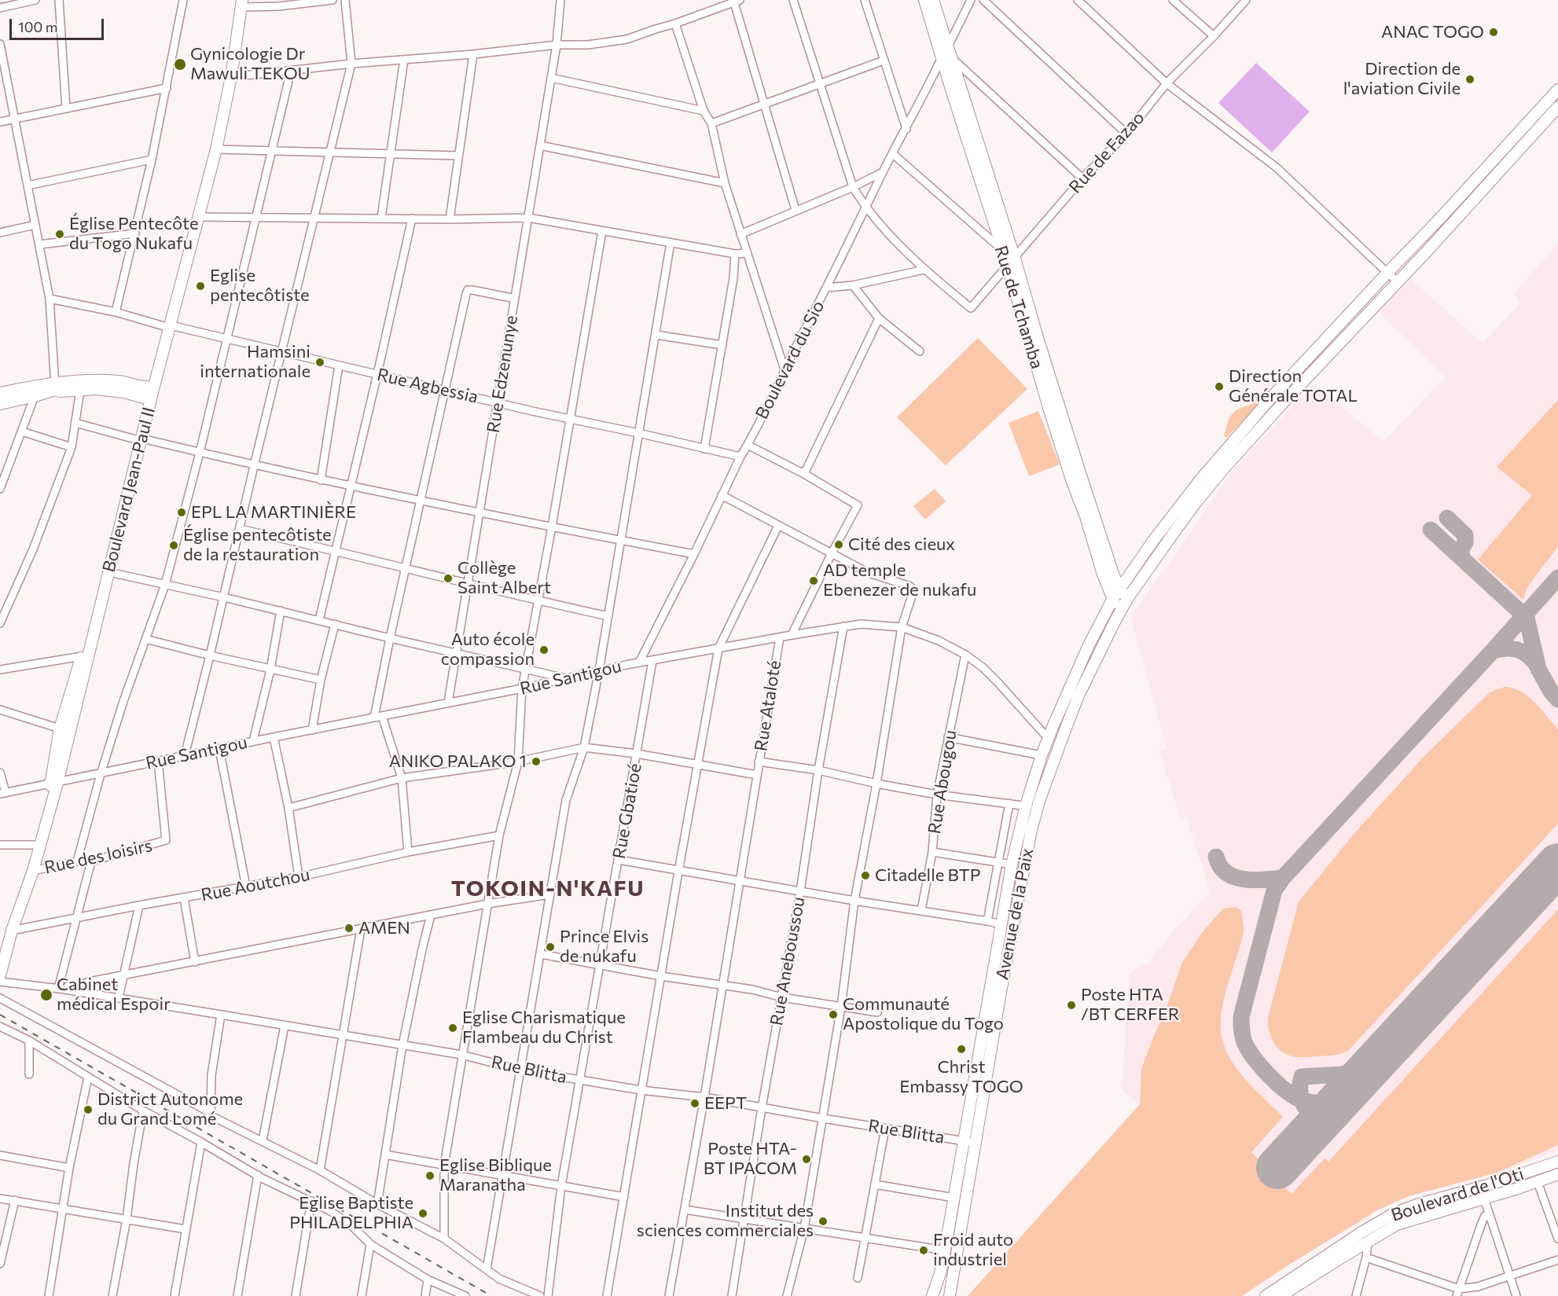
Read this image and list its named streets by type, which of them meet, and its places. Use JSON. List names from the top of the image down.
{
  "streets": {
    "main road": [
      "Rue de Tchamba",
      "Boulevard Jean-Paul II",
      "Avenue de la Paix",
      "Boulevard de l'Oti"
    ],
    "street": [
      "Rue de Fazao",
      "Boulevard du Sio",
      "Rue Edzenunye",
      "Rue Agbessia",
      "Rue Santigou",
      "Rue Ataloté",
      "Rue Abougou",
      "Rue Gbatioé",
      "Rue des loisirs",
      "Rue Aoutchou",
      "Rue Aneboussou",
      "Rue Blitta"
    ]
  },
  "crossings": [
    ["Rue de Fazao", "Rue de Tchamba"],
    ["Rue de Tchamba", "Boulevard du Sio"],
    ["Rue de Tchamba", "Avenue de la Paix"],
    ["Boulevard du Sio", "Rue Agbessia"],
    ["Boulevard du Sio", "Rue Santigou"],
    ["Rue Edzenunye", "Rue Agbessia"],
    ["Rue Edzenunye", "Rue Santigou"],
    ["Rue Agbessia", "Boulevard Jean-Paul II"],
    ["Boulevard Jean-Paul II", "Rue Santigou"],
    ["Boulevard Jean-Paul II", "Rue des loisirs"],
    ["Boulevard Jean-Paul II", "Rue Aoutchou"],
    ["Rue Santigou", "Rue Ataloté"],
    ["Rue Santigou", "Rue Abougou"],
    ["Rue Santigou", "Rue Gbatioé"],
    ["Rue Santigou", "Rue des loisirs"],
    ["Rue Santigou", "Rue Aneboussou"],
    ["Rue Ataloté", "Rue Blitta"],
    ["Rue Gbatioé", "Rue Blitta"],
    ["Avenue de la Paix", "Rue Blitta"],
    ["Rue Aneboussou", "Rue Blitta"]
  ],
  "districts": ["TOKOIN-N'KAFU"],
  "places": [
    "ANAC TOGO",
    "Gynicologie Dr Mawuli TEKOU",
    "Direction de l'aviation Civile",
    "Église Pentecôte du Togo Nukafu",
    "Eglise pentecôtiste",
    "Hamsini internationale",
    "Direction Générale TOTAL",
    "EPL LA MARTINIÈRE",
    "Cité des cieux",
    "Église pentecôtiste de la restauration",
    "Collège Saint Albert",
    "AD temple Ebenezer de nukafu",
    "Auto école compassion",
    "ANIKO PALAKO 1",
    "Citadelle BTP",
    "AMEN",
    "Prince Elvis de nukafu",
    "Cabinet médical Espoir",
    "Poste HTA /BT CERFER",
    "Communauté Apostolique du Togo",
    "Eglise Charismatique Flambeau du Christ",
    "Christ Embassy TOGO",
    "EEPT",
    "District Autonome du Grand Lomé",
    "Poste HTA- BT IPACOM",
    "Eglise Biblique Maranatha",
    "Eglise Baptiste PHILADELPHIA",
    "Institut des sciences commerciales",
    "Froid auto industriel"
  ],
  "scale_bar": "100 m"
}
